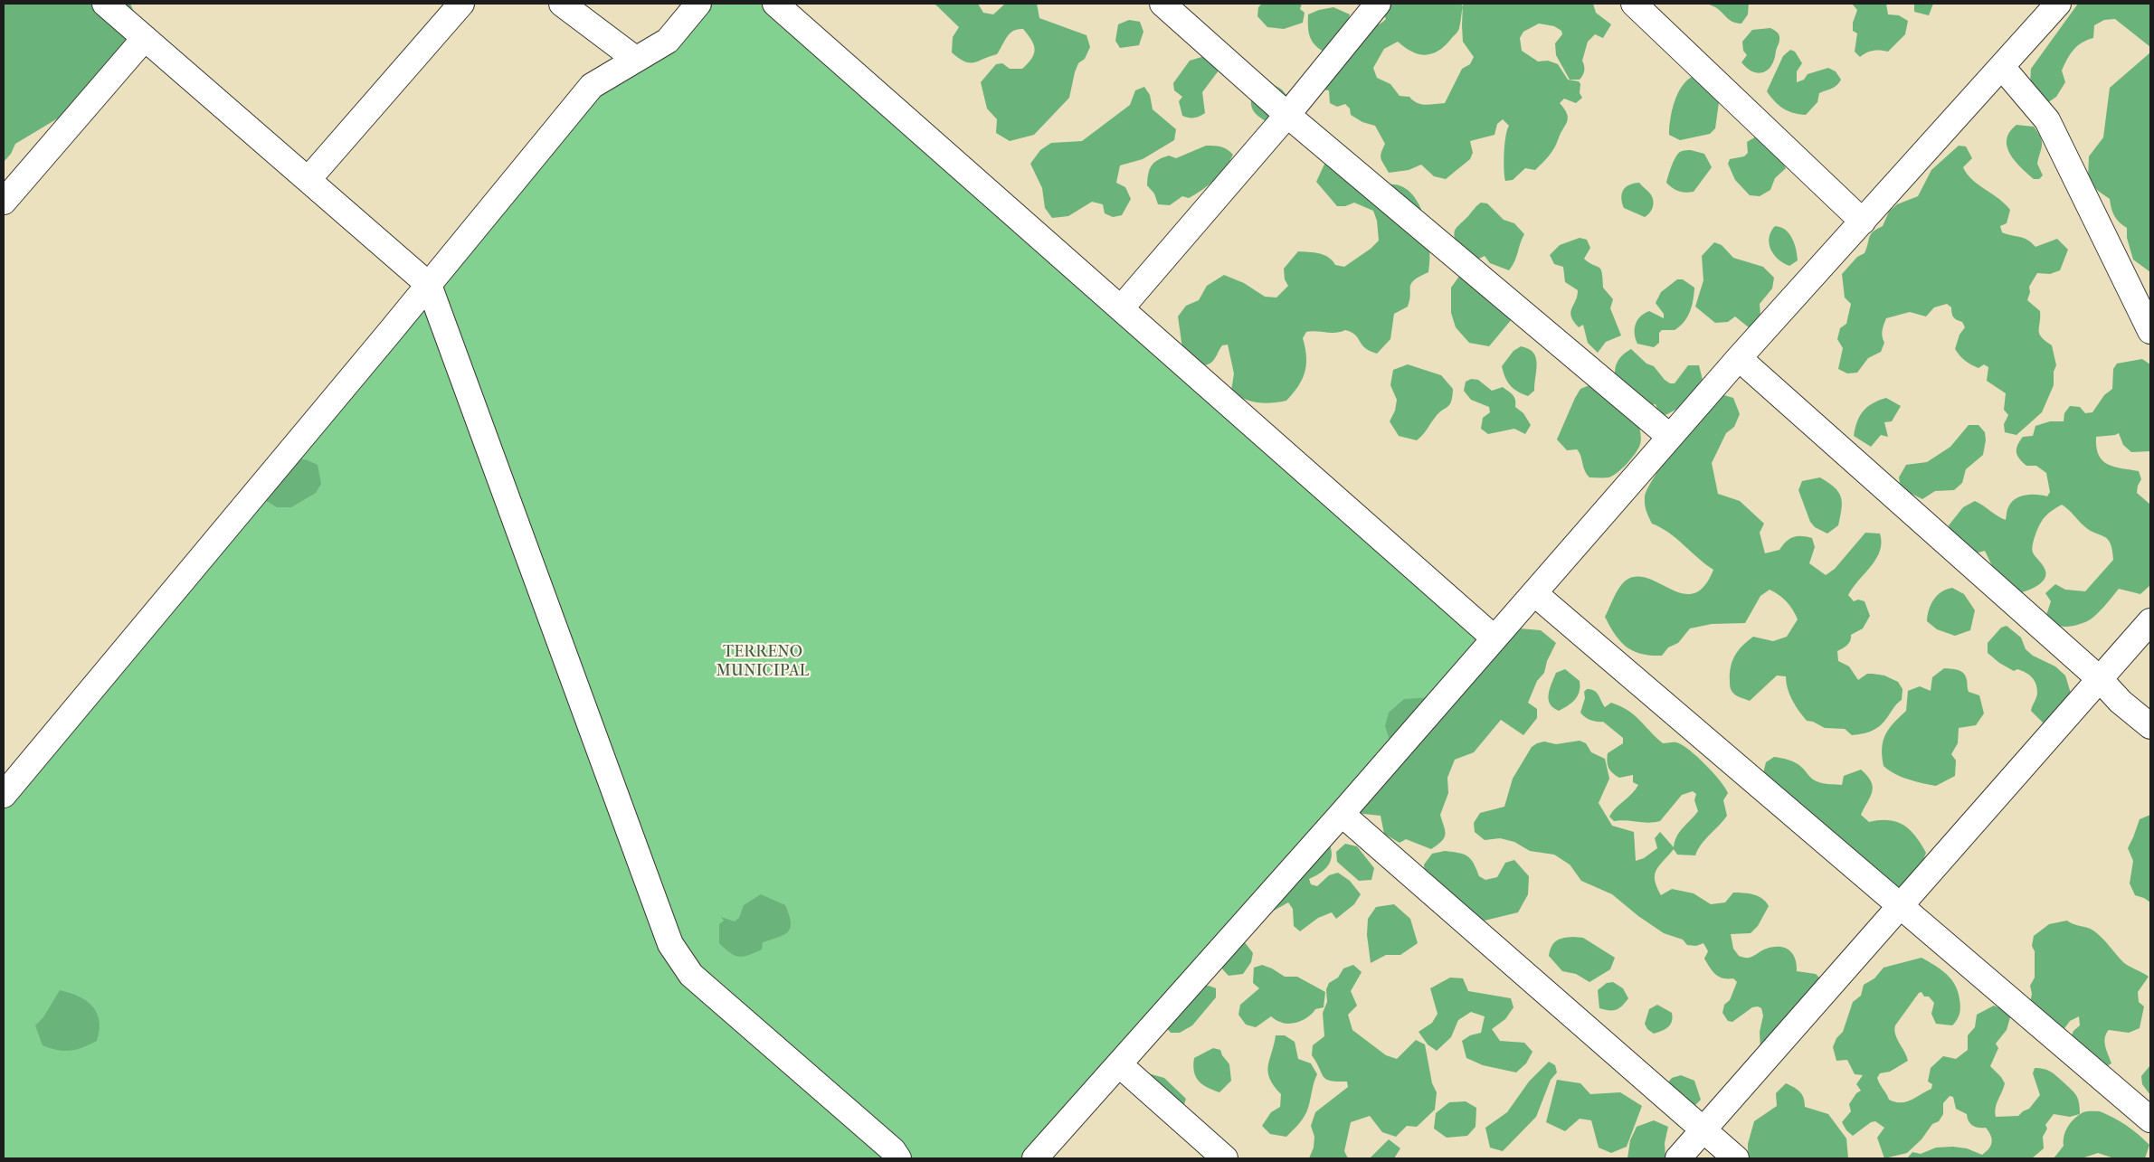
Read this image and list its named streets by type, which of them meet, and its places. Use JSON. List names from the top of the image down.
{
  "parks": ["TERRENO MUNICIPAL"]
}
